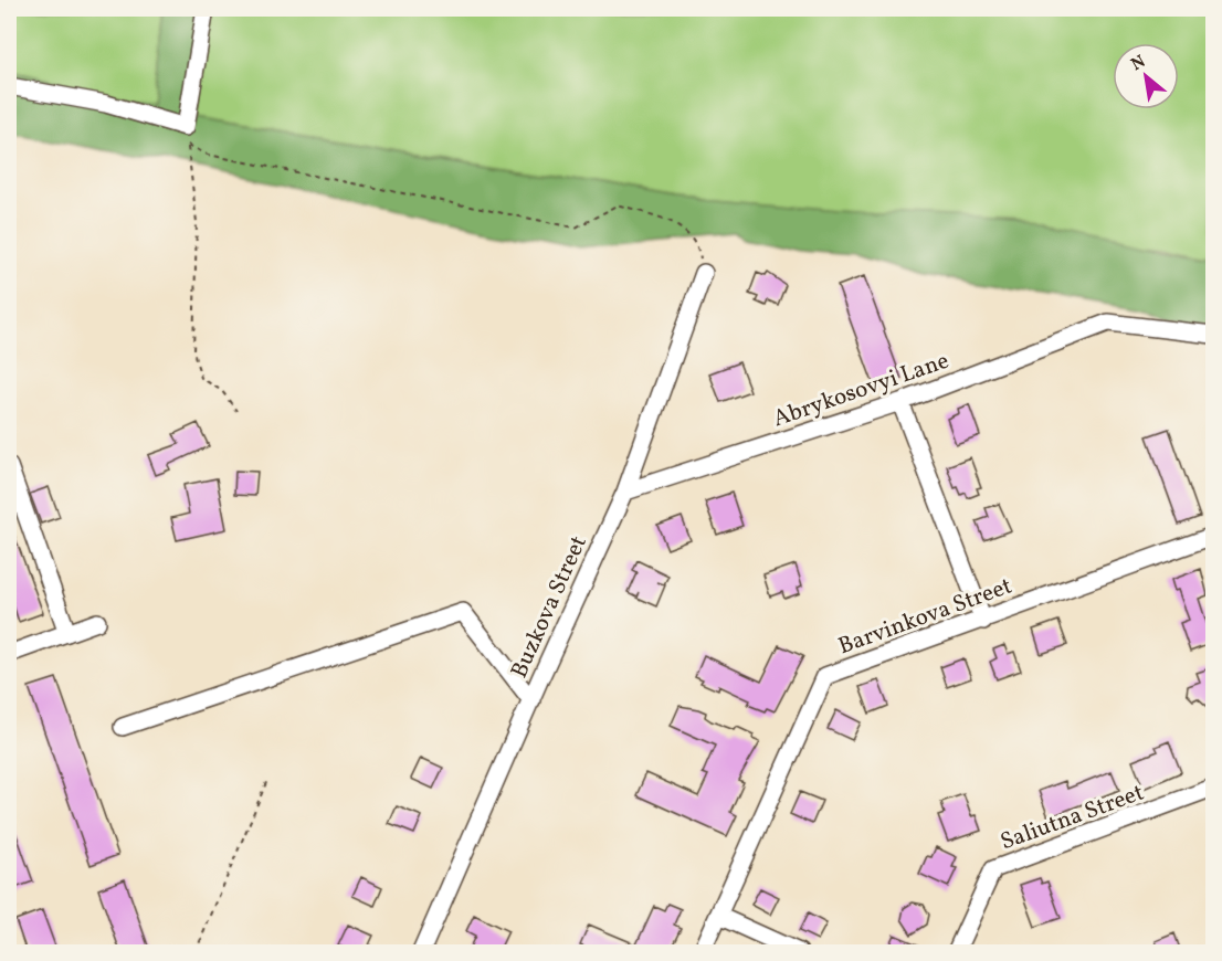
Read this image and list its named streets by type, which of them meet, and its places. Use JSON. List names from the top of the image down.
{
  "streets": {
    "street": [
      "Abrykosovyi Lane",
      "Buzkova Street",
      "Barvinkova Street",
      "Saliutna Street"
    ]
  },
  "crossings": [
    ["Abrykosovyi Lane", "Buzkova Street"]
  ],
  "north": "top left"
}
